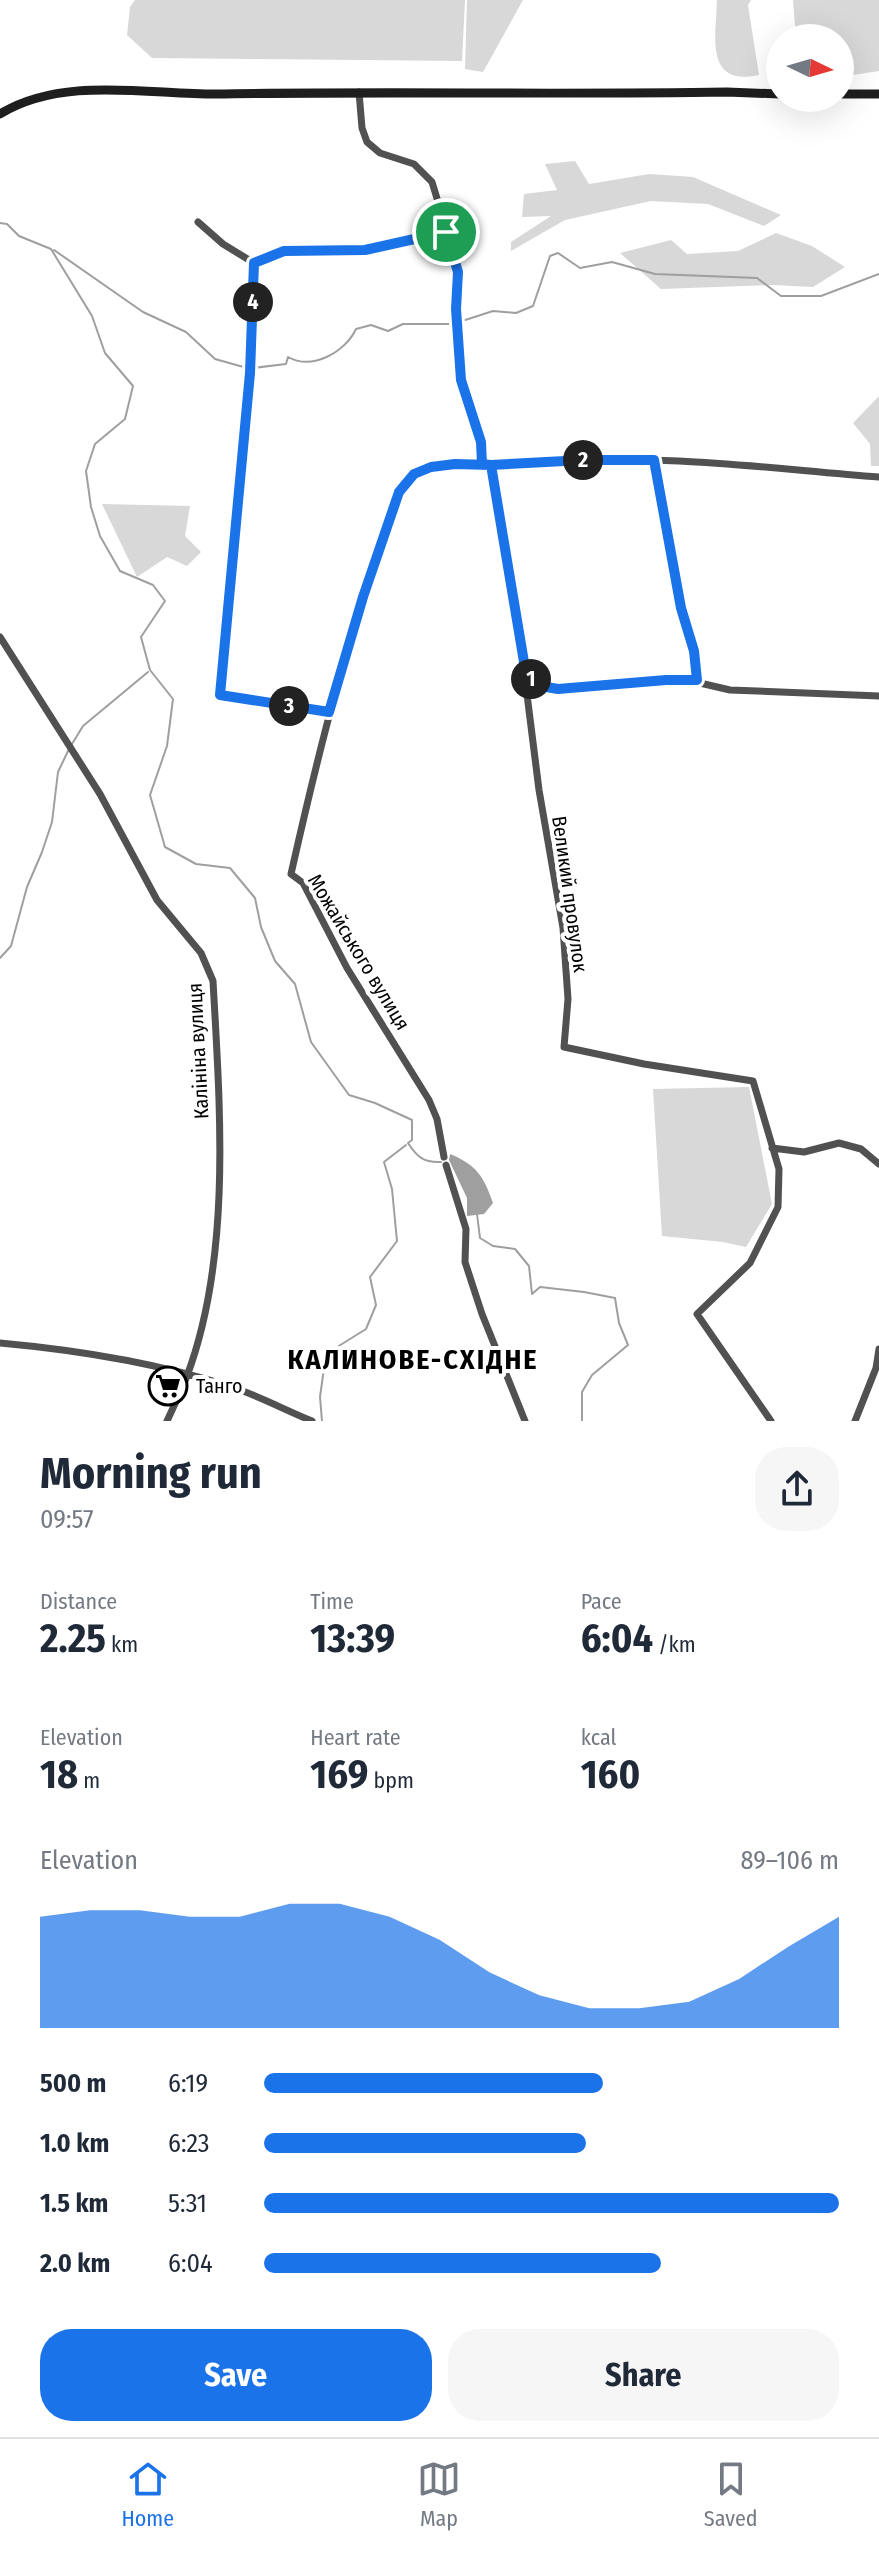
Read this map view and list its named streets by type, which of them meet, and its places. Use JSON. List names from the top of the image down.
{
  "streets": {
    "street": ["Великий провулок", "Можайського вулиця", "Калініна вулиця"]
  },
  "crossings": [
    ["Великий провулок", "Можайського вулиця"]
  ],
  "districts": ["КАЛИНОВЕ-СХІДНЕ"],
  "places": {
    "supermarket": ["Танго"]
  },
  "north": "right",
  "page": {
    "pins": [
      "4",
      "2",
      "1",
      "3"
    ],
    "heading": ["Morning run", "09:57"],
    "stats": [
      ["Distance", "2.25 km"],
      ["Time", "13:39"],
      ["Pace", "6:04 /km"],
      ["Elevation", "18 m"],
      ["Heart rate", "169 bpm"],
      ["kcal", "160"]
    ],
    "chart": ["Elevation", "89–106 m"],
    "list": [
      {
        "name": "500 m",
        "note": "6:19"
      },
      {
        "name": "1.0 km",
        "note": "6:23"
      },
      {
        "name": "1.5 km",
        "note": "5:31"
      },
      {
        "name": "2.0 km",
        "note": "6:04"
      }
    ],
    "buttons": ["Save", "Share"],
    "tabs": ["Home", "Map", "Saved"]
  }
}
